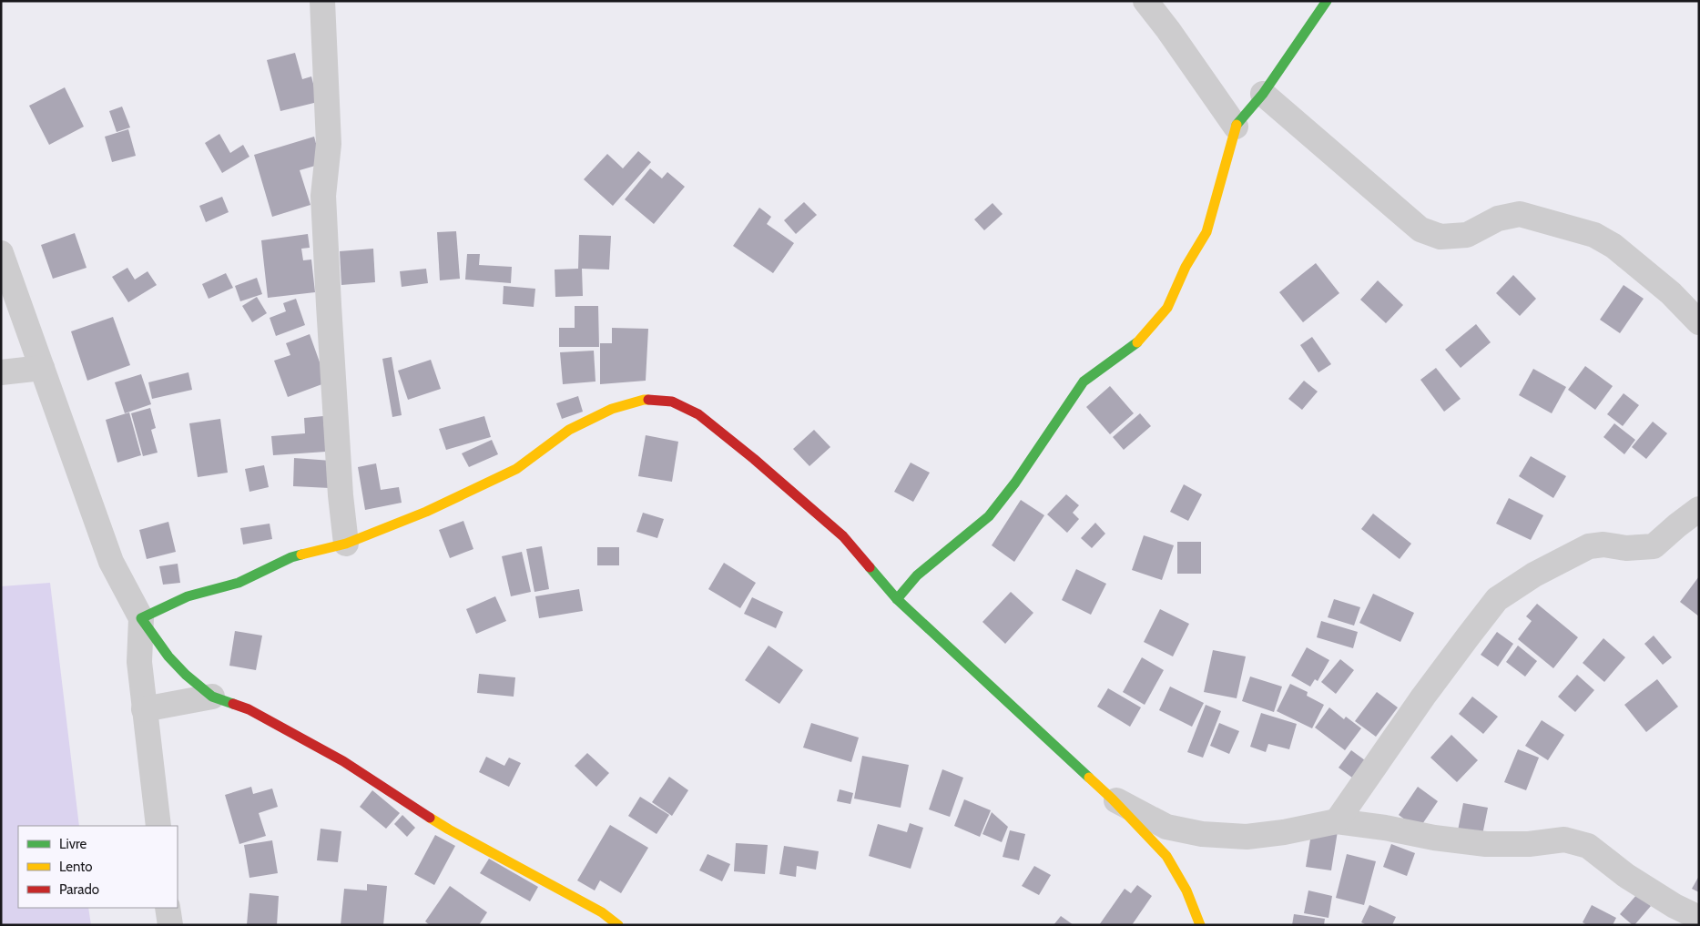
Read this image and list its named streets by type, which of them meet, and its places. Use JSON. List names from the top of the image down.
{
  "legend": ["Livre", "Lento", "Parado"]
}
